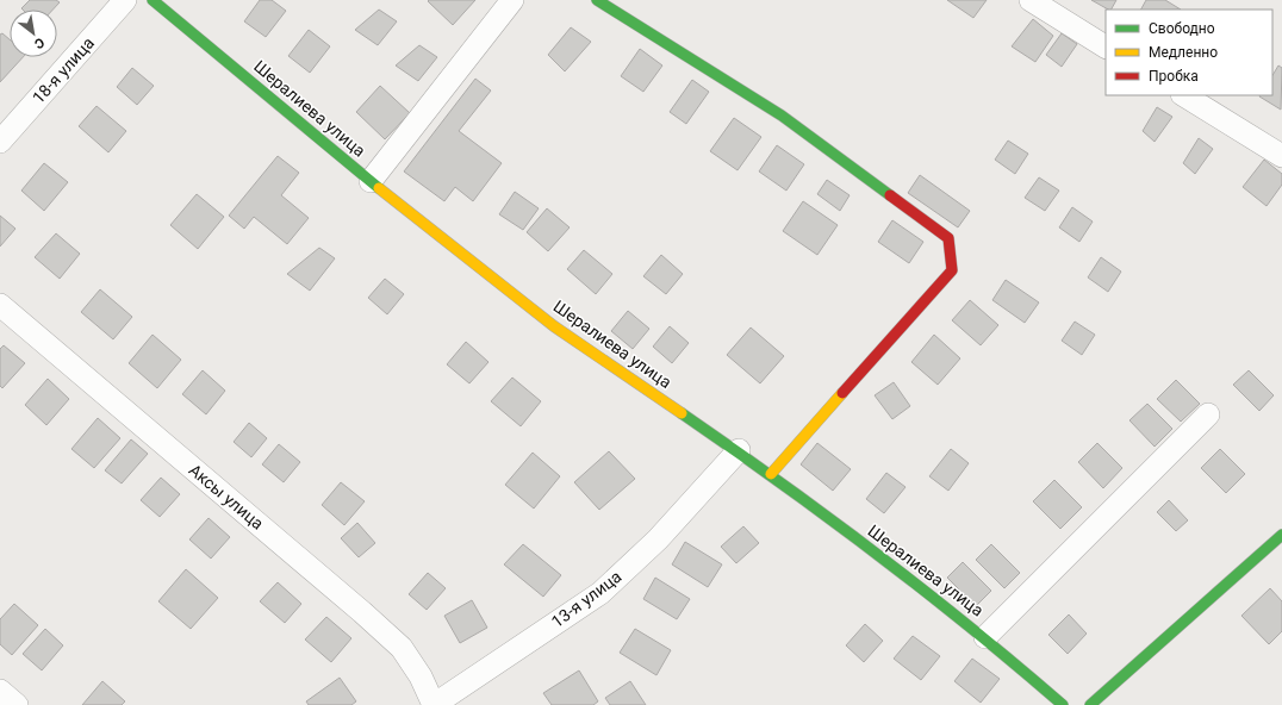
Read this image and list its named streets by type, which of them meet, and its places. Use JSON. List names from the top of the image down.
{
  "streets": {
    "street": [
      "18-я улица",
      "Шералиева улица",
      "Аксы улица",
      "13-я улица"
    ]
  },
  "crossings": [
    ["Шералиева улица", "13-я улица"],
    ["Аксы улица", "13-я улица"]
  ],
  "legend": ["Свободно", "Медленно", "Пробка"],
  "north": "bottom right"
}
